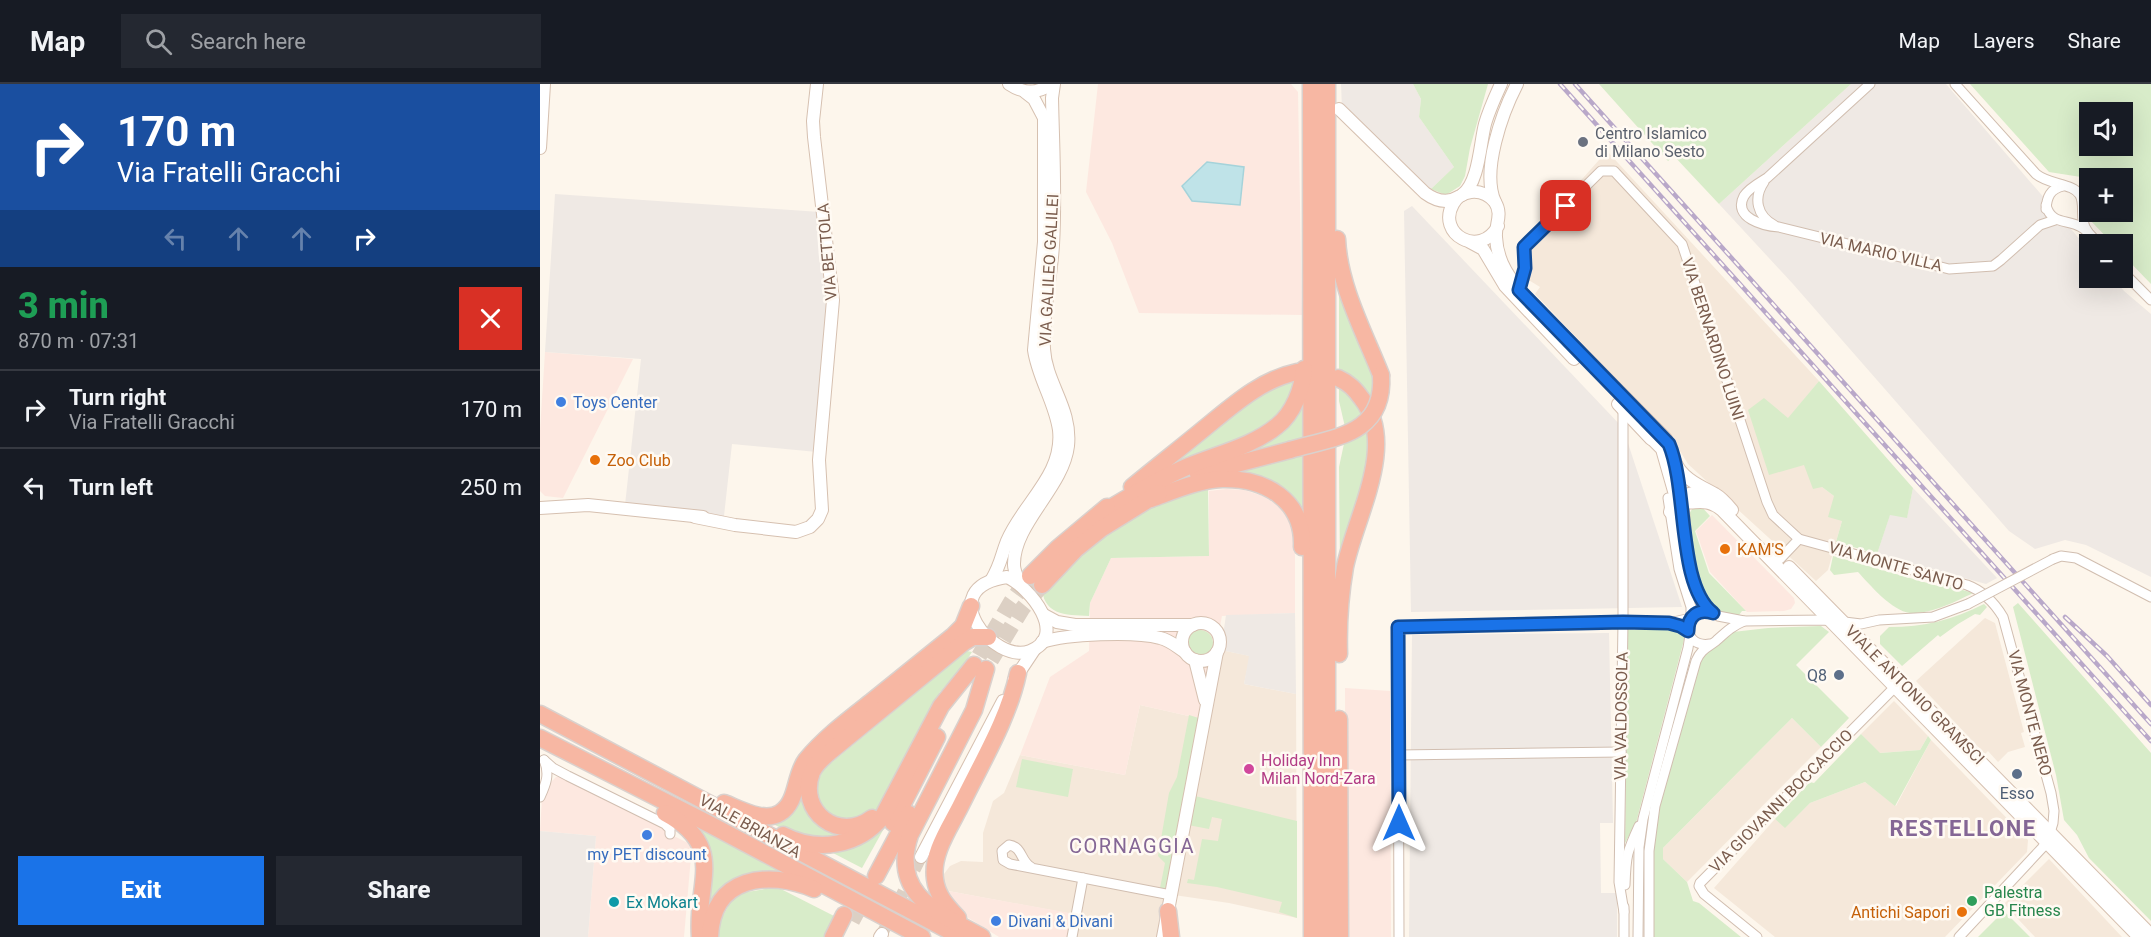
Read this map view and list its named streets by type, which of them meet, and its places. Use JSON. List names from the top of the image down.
{
  "streets": {
    "highway": ["VIALE BRIANZA"],
    "main road": ["VIA BETTOLA", "VIA GALILEO GALILEI", "VIALE ANTONIO GRAMSCI"],
    "street": [
      "VIA MARIO VILLA",
      "VIA BERNARDINO LUINI",
      "VIA MONTE SANTO",
      "VIA MONTE NERO",
      "VIA VALDOSSOLA",
      "VIA GIOVANNI BOCCACCIO"
    ]
  },
  "crossings": [
    ["VIA BERNARDINO LUINI", "VIA MONTE SANTO"],
    ["VIA BERNARDINO LUINI", "VIALE ANTONIO GRAMSCI"],
    ["VIA MONTE SANTO", "VIA MONTE NERO"],
    ["VIALE ANTONIO GRAMSCI", "VIA MONTE NERO"],
    ["VIALE ANTONIO GRAMSCI", "VIA GIOVANNI BOCCACCIO"]
  ],
  "districts": ["RESTELLONE", "CORNAGGIA"],
  "places": [
    "Centro Islamico di Milano Sesto",
    "Toys Center",
    "Zoo Club",
    "KAM'S",
    "Q8",
    "Holiday Inn Milan Nord-Zara",
    "Esso",
    "my PET discount",
    "Palestra GB Fitness",
    "Ex Mokart",
    "Antichi Sapori",
    "Divani & Divani"
  ],
  "page": {
    "header": "Map",
    "search": "Search here",
    "nav": ["Map", "Layers", "Share"],
    "turn": ["170 m", "Via Fratelli Gracchi"],
    "map_buttons": ["+", "−"],
    "heading": ["3 min", "870 m · 07:31"],
    "list": [
      {
        "name": "Turn right",
        "note": "Via Fratelli Gracchi",
        "value": "170 m"
      },
      {
        "name": "Turn left",
        "value": "250 m"
      }
    ],
    "buttons": ["Exit", "Share"]
  }
}
